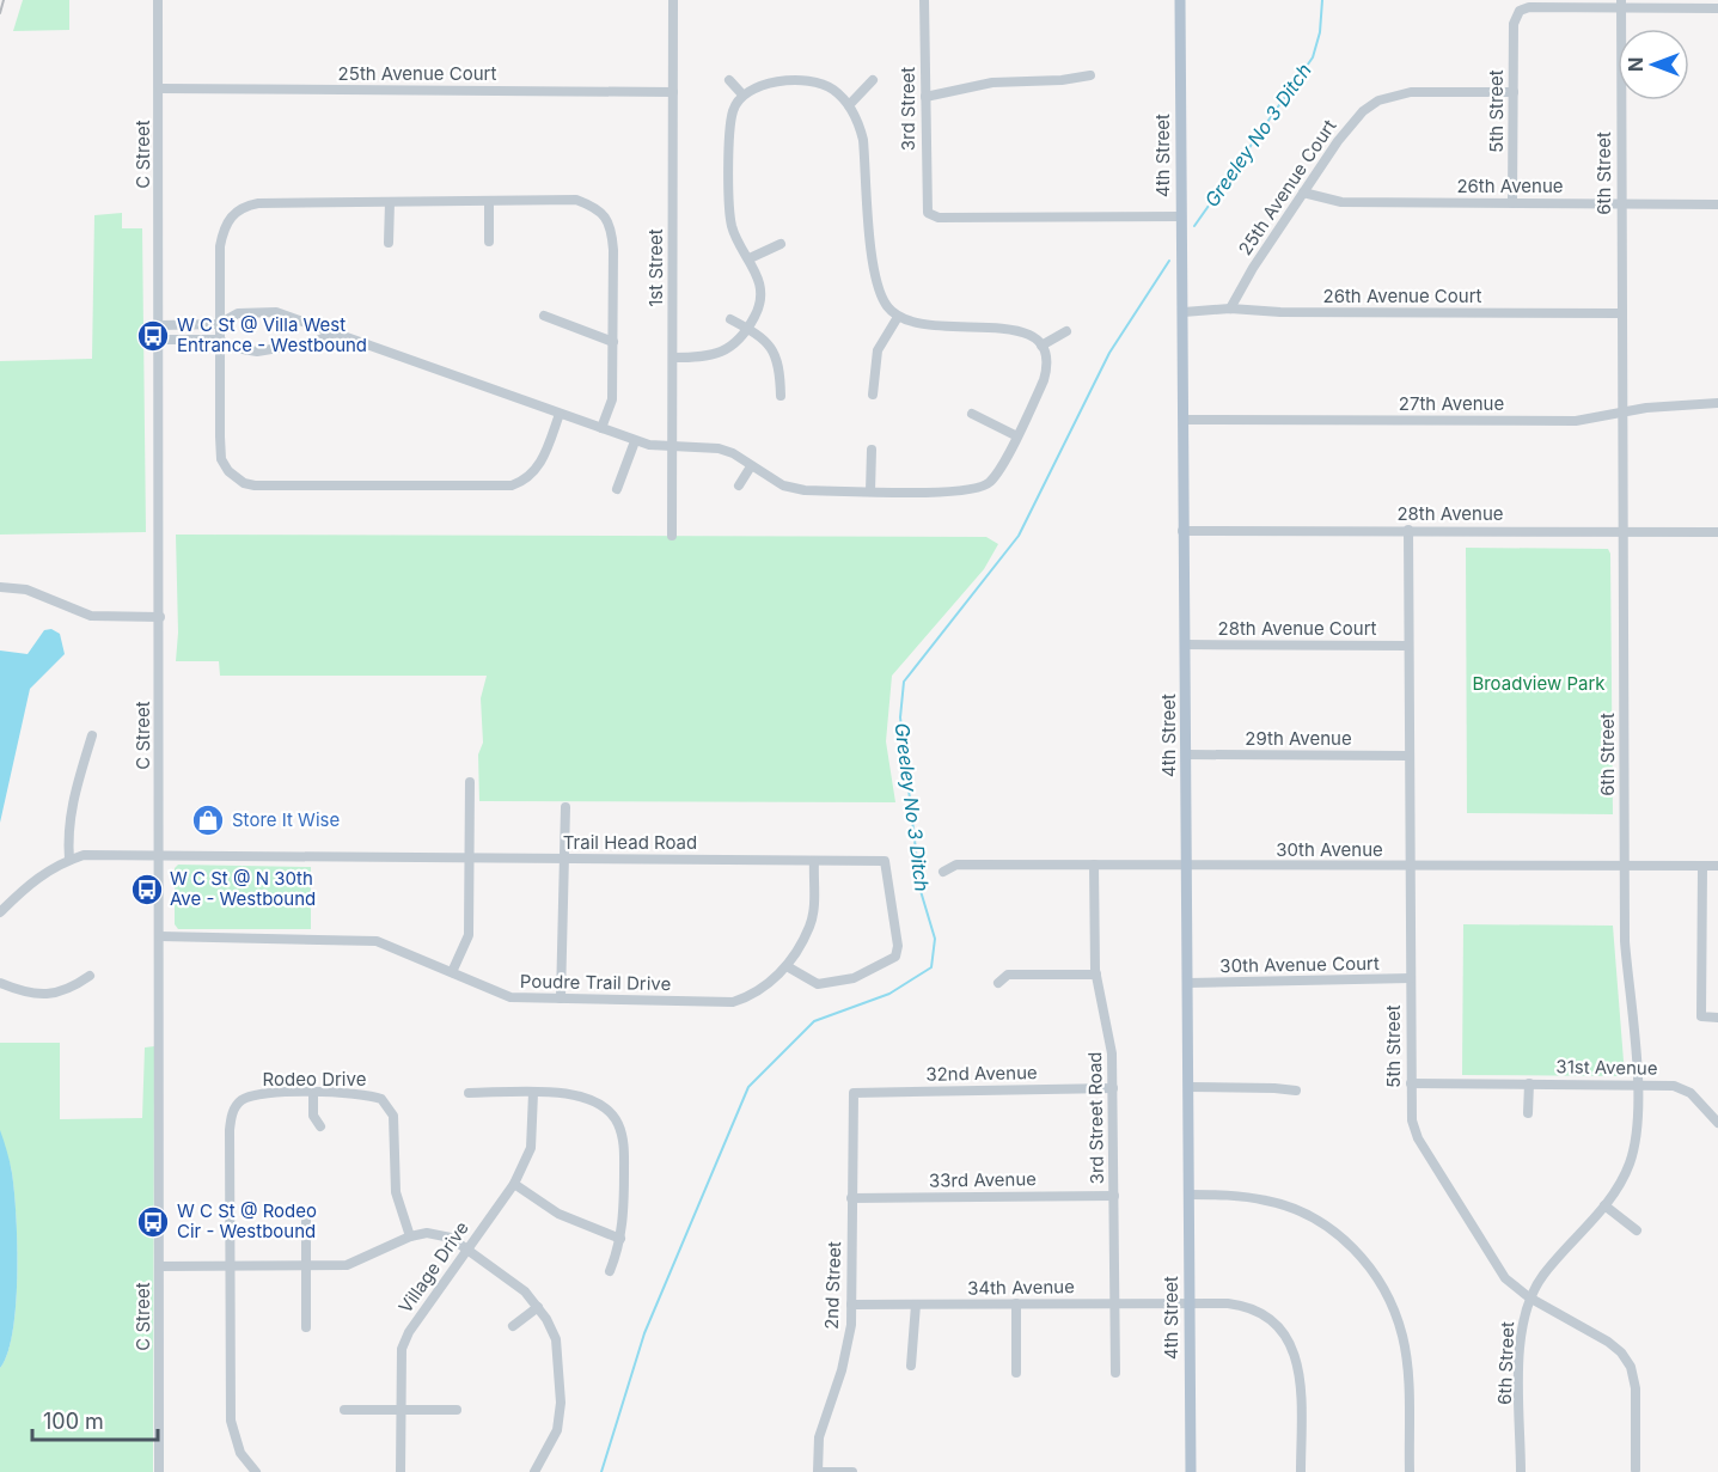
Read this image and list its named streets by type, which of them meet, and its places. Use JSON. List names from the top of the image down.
{
  "streets": {
    "main road": ["4th Street"],
    "street": [
      "25th Avenue Court",
      "3rd Street",
      "5th Street",
      "C Street",
      "6th Street",
      "26th Avenue",
      "1st Street",
      "26th Avenue Court",
      "27th Avenue",
      "28th Avenue",
      "28th Avenue Court",
      "29th Avenue",
      "Trail Head Road",
      "30th Avenue",
      "30th Avenue Court",
      "Poudre Trail Drive",
      "31st Avenue",
      "32nd Avenue",
      "Rodeo Drive",
      "3rd Street Road",
      "33rd Avenue",
      "Village Drive",
      "2nd Street",
      "34th Avenue"
    ]
  },
  "crossings": [
    ["25th Avenue Court", "5th Street"],
    ["25th Avenue Court", "C Street"],
    ["25th Avenue Court", "26th Avenue"],
    ["25th Avenue Court", "1st Street"],
    ["25th Avenue Court", "26th Avenue Court"],
    ["3rd Street", "4th Street"],
    ["5th Street", "6th Street"],
    ["5th Street", "26th Avenue"],
    ["5th Street", "28th Avenue"],
    ["5th Street", "28th Avenue Court"],
    ["5th Street", "29th Avenue"],
    ["5th Street", "30th Avenue"],
    ["5th Street", "30th Avenue Court"],
    ["5th Street", "31st Avenue"],
    ["C Street", "Trail Head Road"],
    ["C Street", "Poudre Trail Drive"],
    ["4th Street", "26th Avenue Court"],
    ["4th Street", "27th Avenue"],
    ["4th Street", "28th Avenue"],
    ["4th Street", "28th Avenue Court"],
    ["4th Street", "29th Avenue"],
    ["4th Street", "30th Avenue"],
    ["4th Street", "30th Avenue Court"],
    ["4th Street", "34th Avenue"],
    ["6th Street", "26th Avenue"],
    ["6th Street", "26th Avenue Court"],
    ["6th Street", "27th Avenue"],
    ["6th Street", "28th Avenue"],
    ["6th Street", "30th Avenue"],
    ["6th Street", "31st Avenue"],
    ["Trail Head Road", "Poudre Trail Drive"],
    ["30th Avenue", "3rd Street Road"],
    ["32nd Avenue", "3rd Street Road"],
    ["32nd Avenue", "2nd Street"],
    ["3rd Street Road", "33rd Avenue"],
    ["3rd Street Road", "34th Avenue"],
    ["33rd Avenue", "2nd Street"],
    ["2nd Street", "34th Avenue"]
  ],
  "water": ["Greeley No 3 Ditch"],
  "parks": ["Broadview Park"],
  "places": {
    "bus stop": ["W C St @ Villa West Entrance - Westbound", "W C St @ N 30th Ave - Westbound", "W C St @ Rodeo Cir - Westbound"],
    "shop": ["Store It Wise"]
  },
  "scale_bar": "100 m",
  "north": "left"
}
